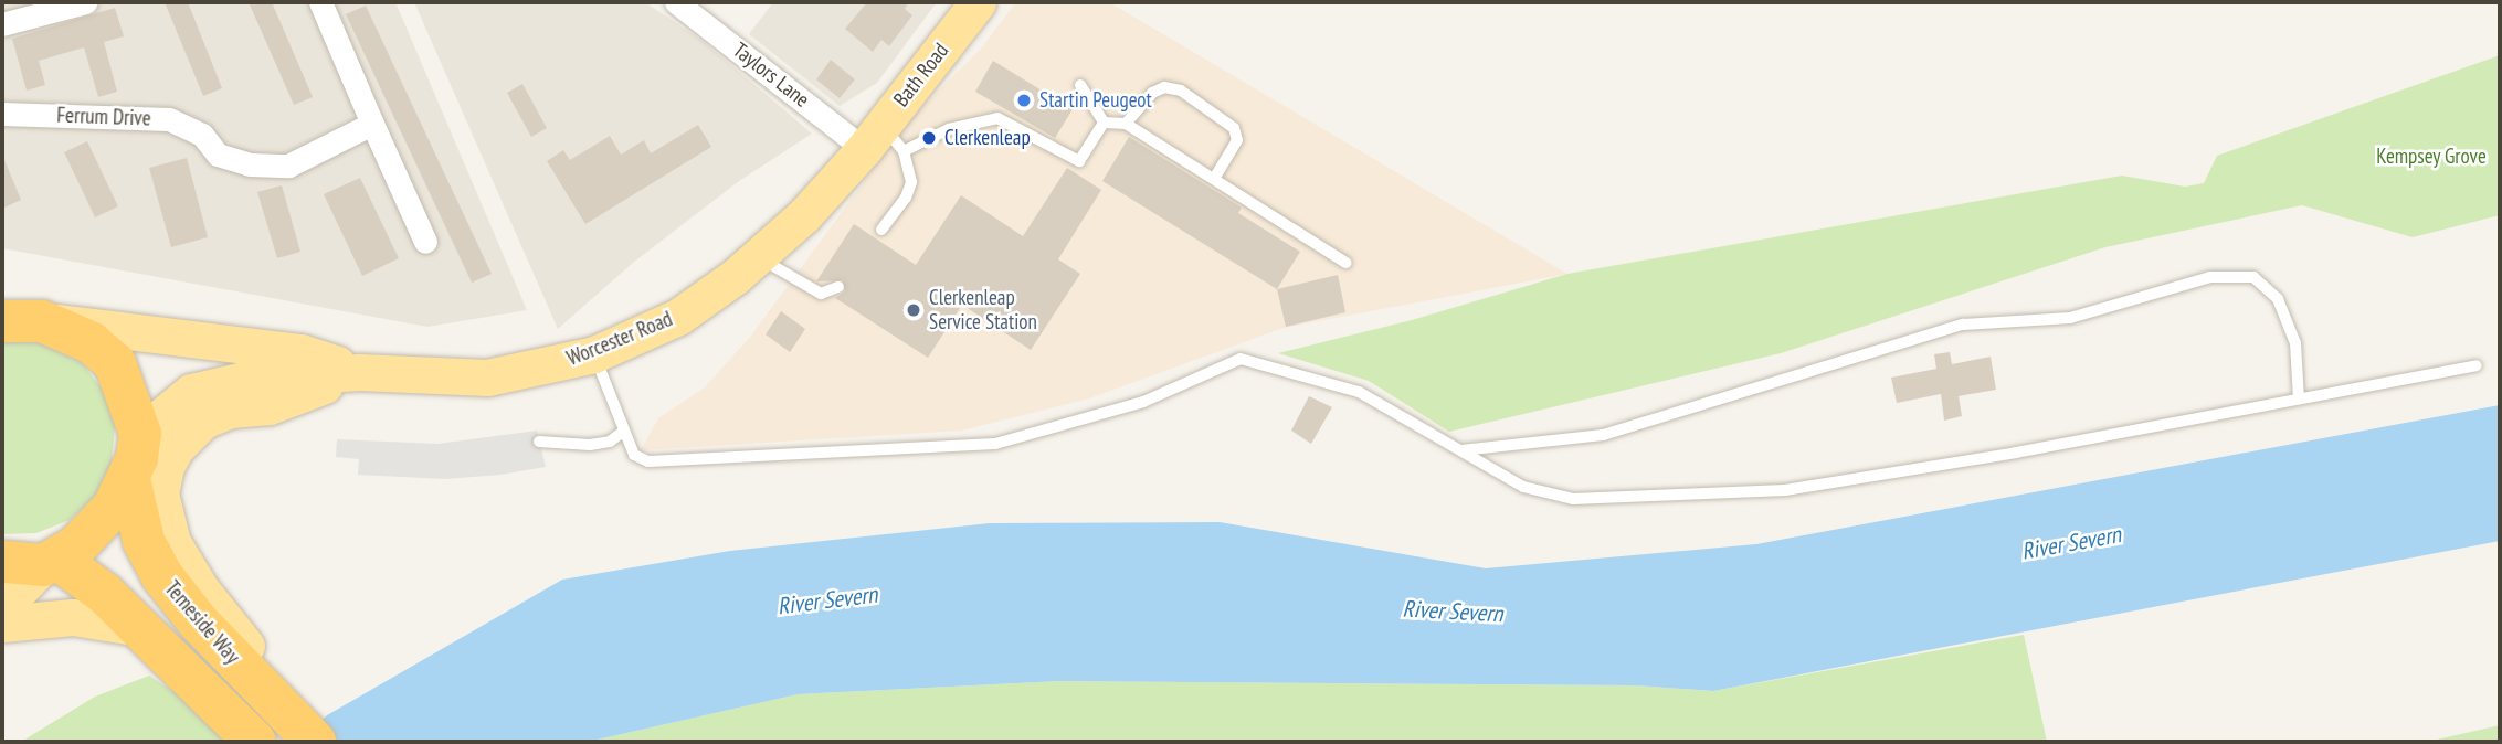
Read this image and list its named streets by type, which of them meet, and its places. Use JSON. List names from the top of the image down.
{
  "streets": {
    "highway": ["Temeside Way"],
    "main road": ["Bath Road", "Worcester Road"],
    "street": ["Taylors Lane", "Ferrum Drive"]
  },
  "crossings": [
    ["Taylors Lane", "Bath Road"],
    ["Taylors Lane", "Worcester Road"],
    ["Bath Road", "Worcester Road"]
  ],
  "water": ["River Severn"],
  "parks": ["Kempsey Grove"],
  "places": ["Startin Peugeot", "Clerkenleap", "Clerkenleap Service Station"]
}
